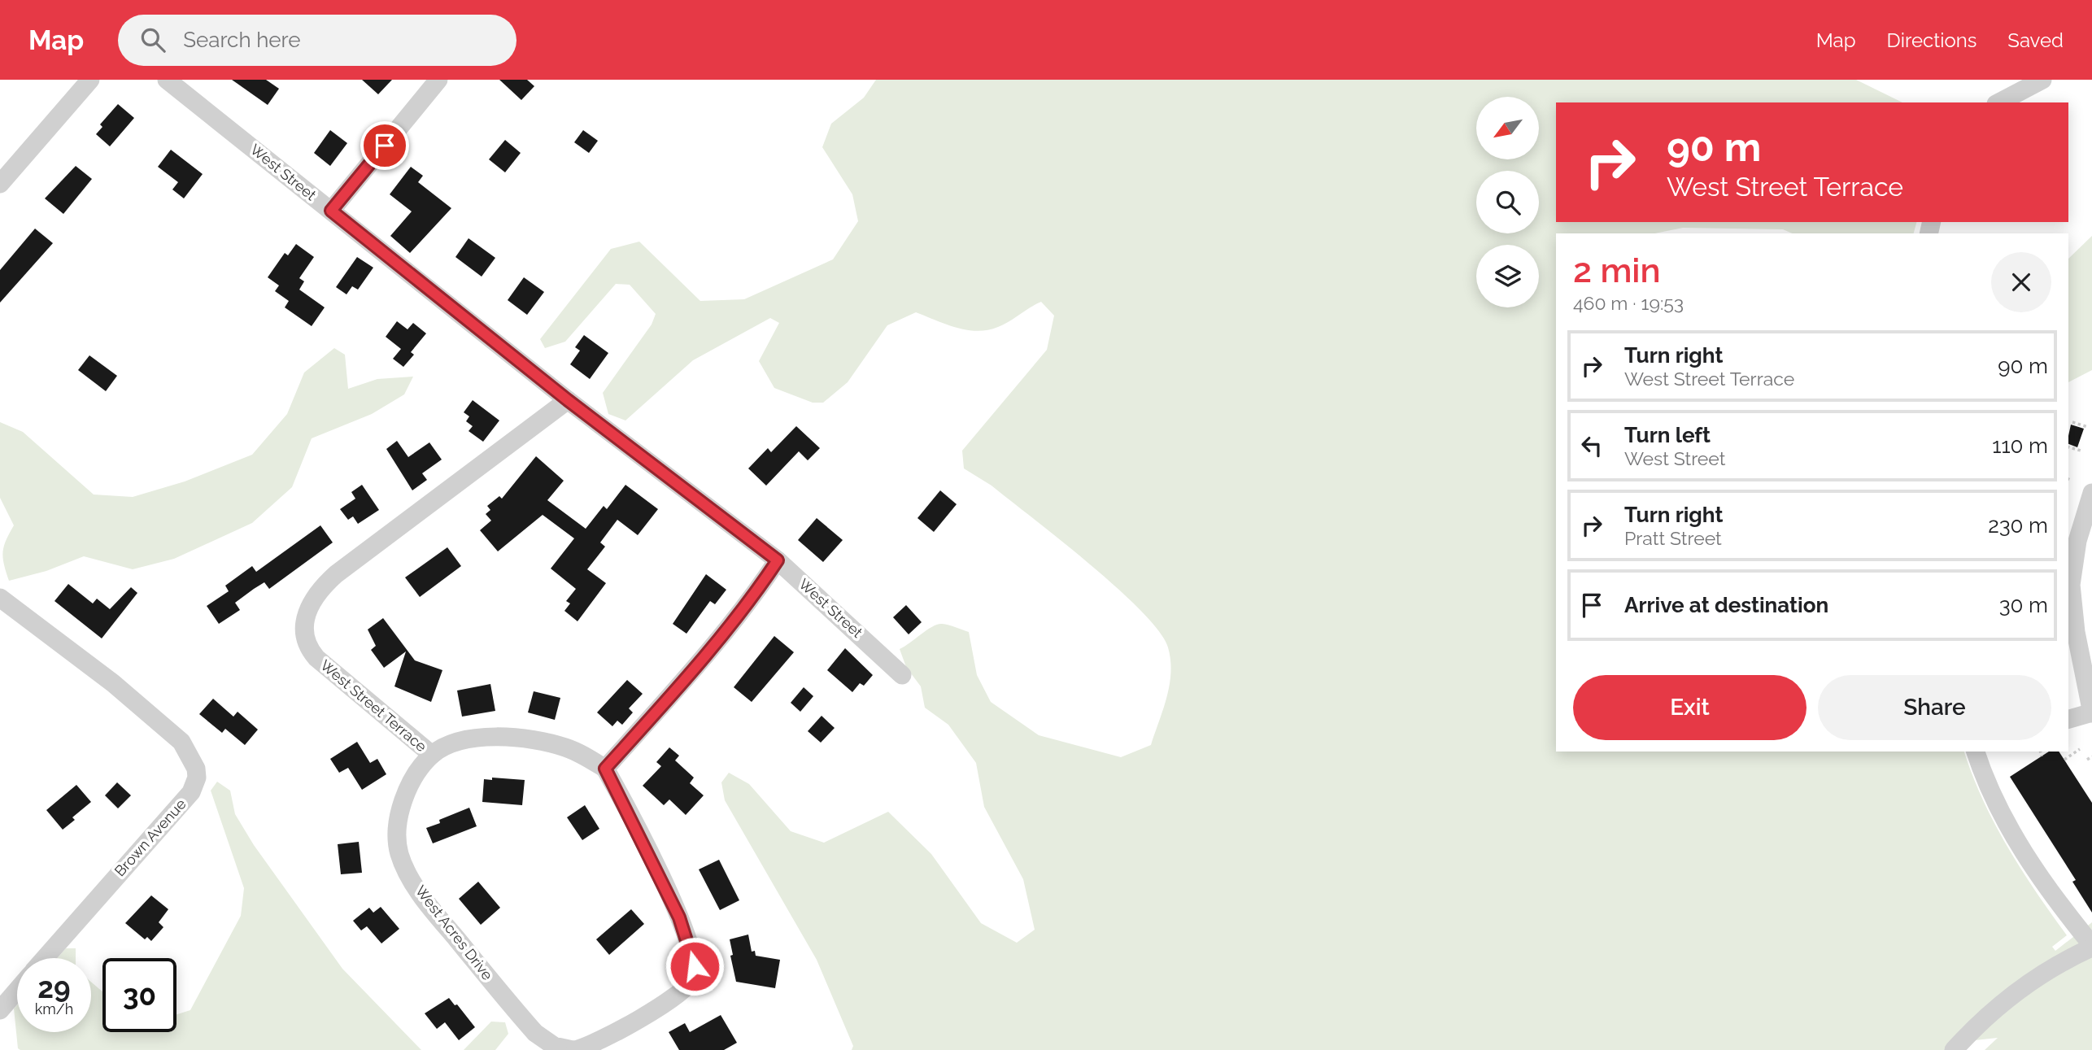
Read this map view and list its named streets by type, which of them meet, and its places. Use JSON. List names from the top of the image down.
{
  "streets": {
    "street": [
      "West Street",
      "West Street Terrace",
      "Brown Avenue",
      "West Acres Drive"
    ]
  },
  "crossings": [
    ["West Street", "West Street Terrace"],
    ["West Street Terrace", "West Acres Drive"]
  ],
  "north": "bottom left",
  "page": {
    "header": "Map",
    "search": "Search here",
    "nav": ["Map", "Directions", "Saved"],
    "turn": ["90 m", "West Street Terrace"],
    "heading": ["2 min", "460 m · 19:53"],
    "list": [
      {
        "name": "Turn right",
        "note": "West Street Terrace",
        "value": "90 m"
      },
      {
        "name": "Turn left",
        "note": "West Street",
        "value": "110 m"
      },
      {
        "name": "Turn right",
        "note": "Pratt Street",
        "value": "230 m"
      },
      {
        "name": "Arrive at destination",
        "value": "30 m"
      }
    ],
    "buttons": ["Exit", "Share"],
    "speed": "29 km/h",
    "limit": "30"
  }
}
